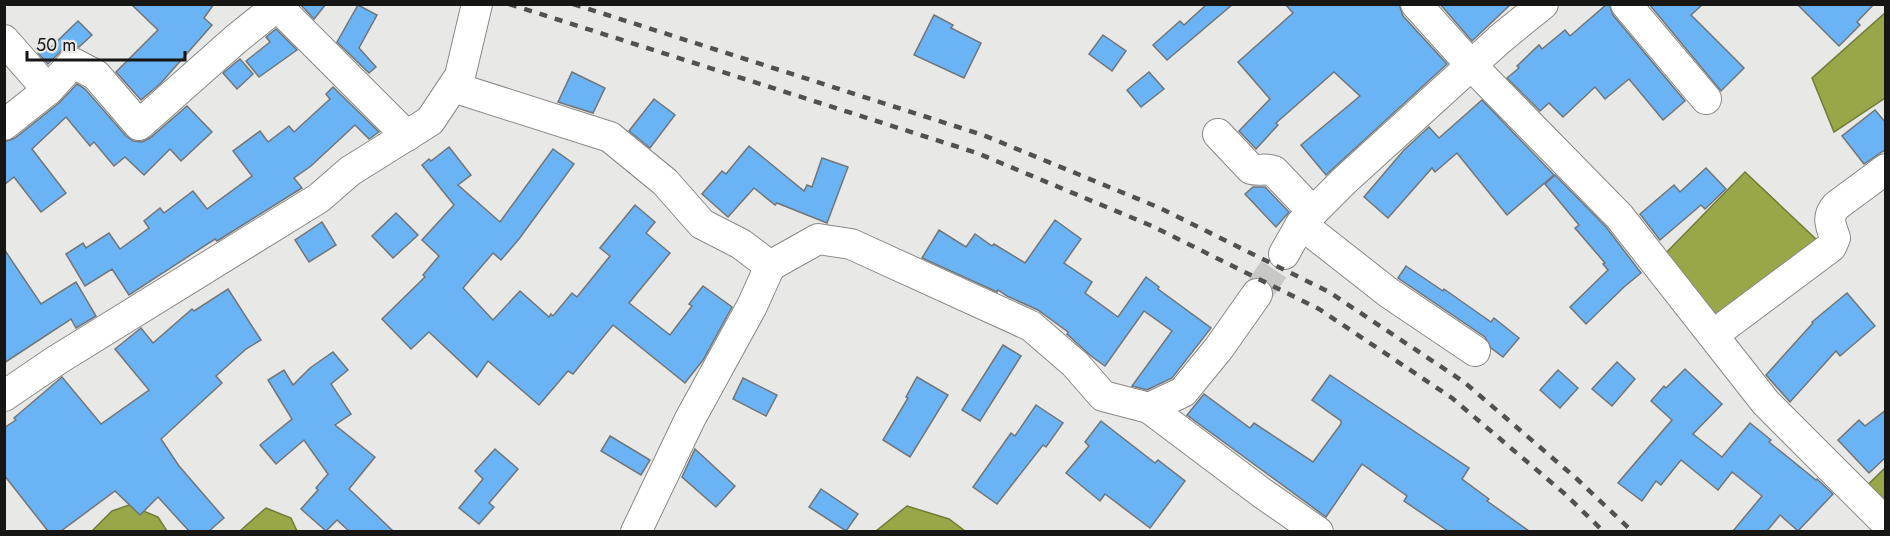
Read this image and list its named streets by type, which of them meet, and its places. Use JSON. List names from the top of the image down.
{
  "scale_bar": "50 m"
}
